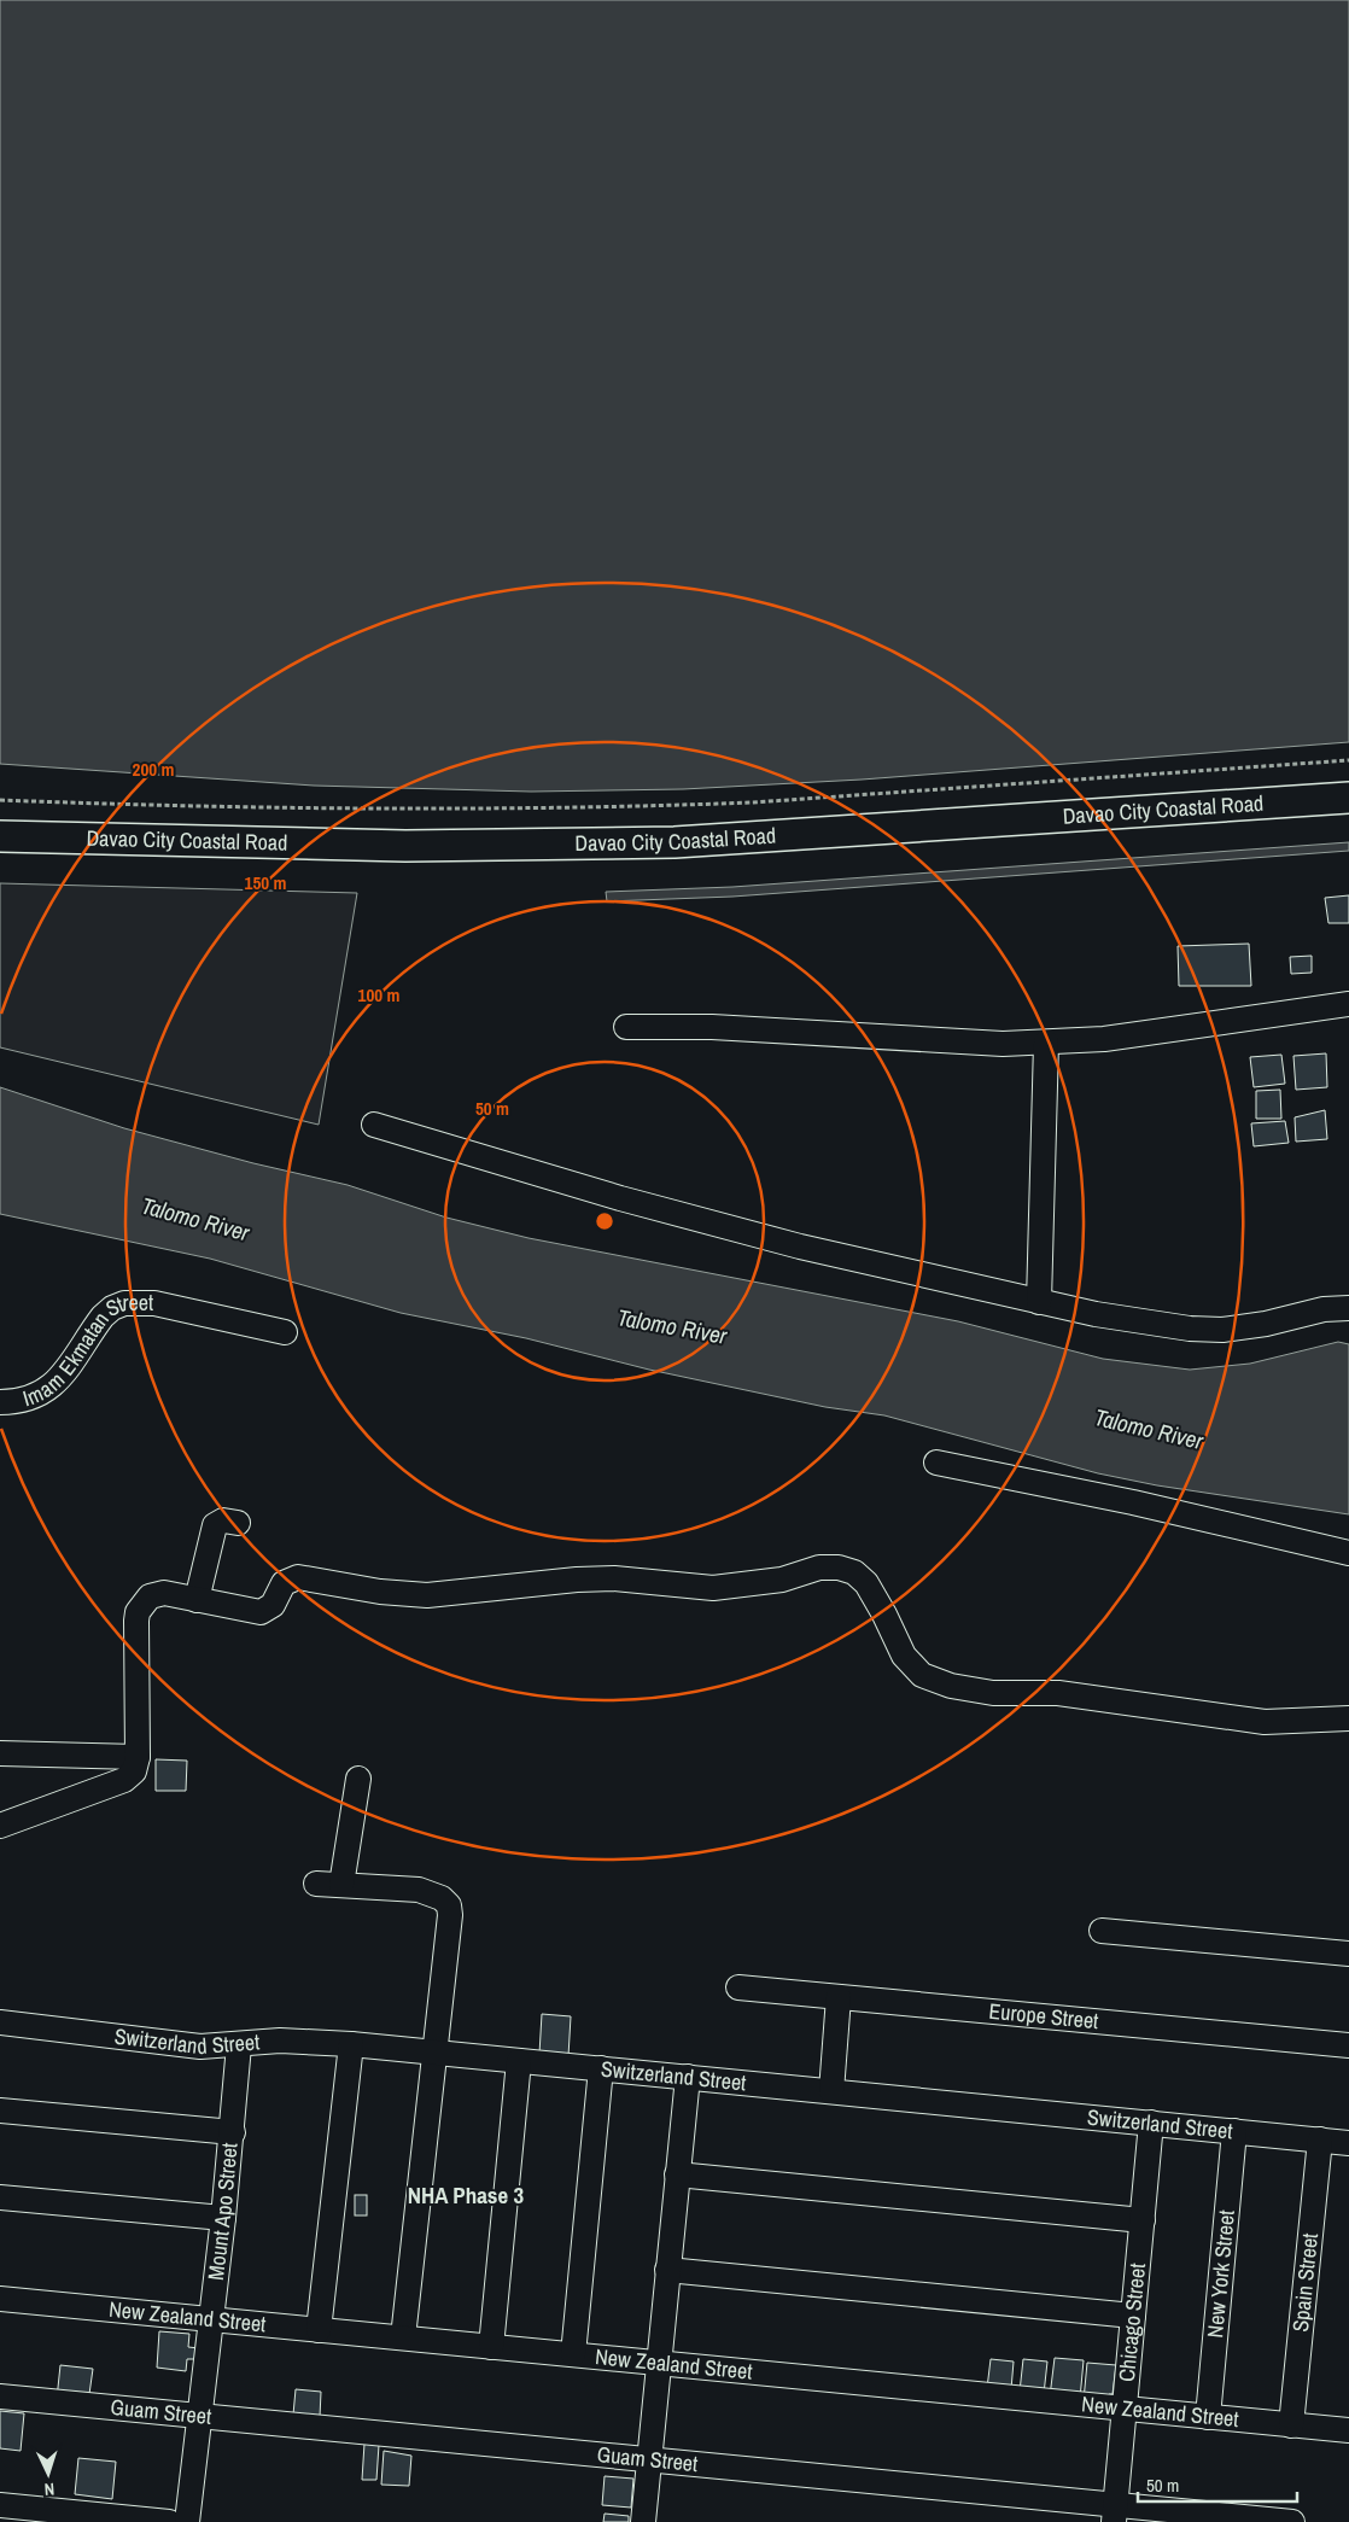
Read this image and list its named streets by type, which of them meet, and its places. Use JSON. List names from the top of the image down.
{
  "streets": {
    "main road": ["Davao City Coastal Road"],
    "street": [
      "Imam Ekmatan Street",
      "Europe Street",
      "Switzerland Street",
      "Mount Apo Street",
      "New York Street",
      "Spain Street",
      "New Zealand Street",
      "Chicago Street",
      "Guam Street"
    ]
  },
  "crossings": [
    ["Switzerland Street", "Mount Apo Street"],
    ["Switzerland Street", "New York Street"],
    ["Switzerland Street", "Spain Street"],
    ["Switzerland Street", "Chicago Street"],
    ["Mount Apo Street", "New Zealand Street"],
    ["Mount Apo Street", "Guam Street"],
    ["New York Street", "New Zealand Street"],
    ["Spain Street", "New Zealand Street"],
    ["New Zealand Street", "Chicago Street"],
    ["Chicago Street", "Guam Street"]
  ],
  "districts": ["NHA Phase 3"],
  "water": ["Talomo River"],
  "scale_bar": "50 m",
  "north": "bottom",
  "rings": [
    "200 m",
    "150 m",
    "100 m",
    "50 m"
  ]
}
